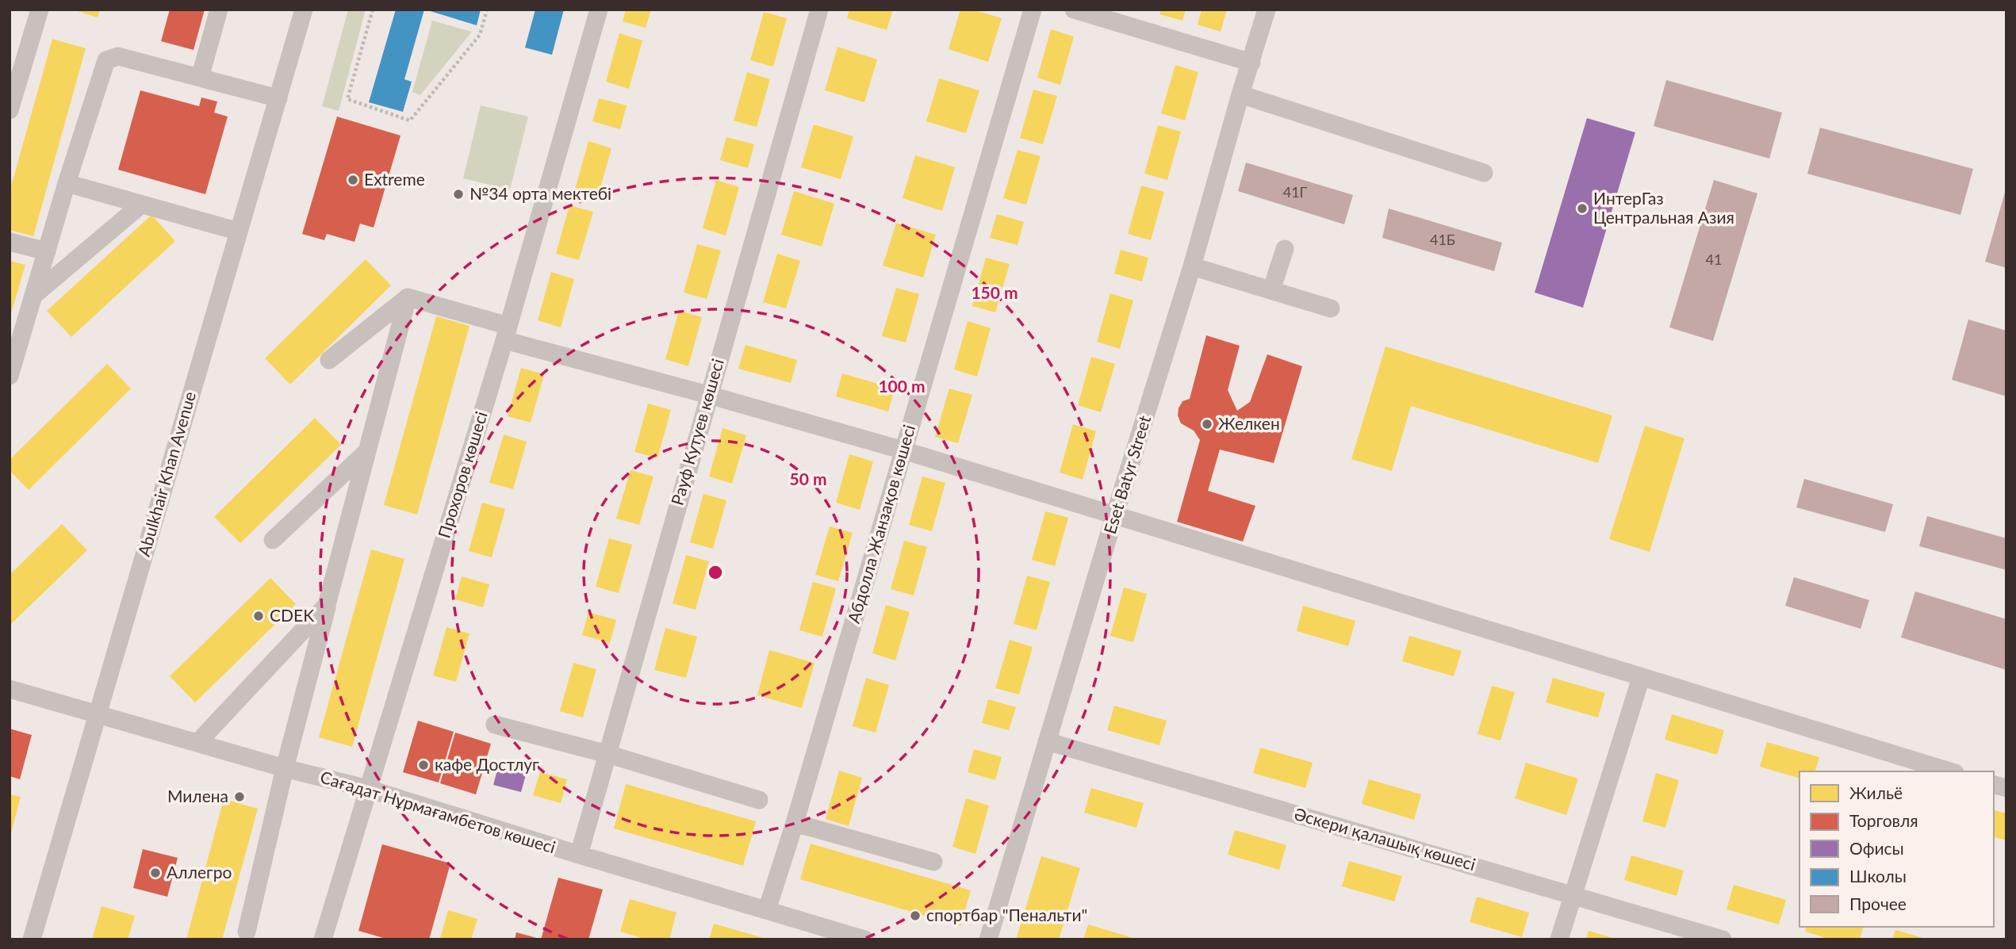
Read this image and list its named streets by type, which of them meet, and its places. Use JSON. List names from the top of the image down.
{
  "streets": {
    "street": [
      "Рауф Кутуев көшесі",
      "Abulkhair Khan Avenue",
      "Прохоров көшесі",
      "Eset Batyr Street",
      "Абдолла Жанзақов көшесі",
      "Сағадат Нұрмағамбетов көшесі",
      "Әскери қалашық көшесі"
    ]
  },
  "crossings": [
    ["Рауф Кутуев көшесі", "Сағадат Нұрмағамбетов көшесі"],
    ["Abulkhair Khan Avenue", "Сағадат Нұрмағамбетов көшесі"],
    ["Прохоров көшесі", "Сағадат Нұрмағамбетов көшесі"],
    ["Eset Batyr Street", "Әскери қалашық көшесі"],
    ["Абдолла Жанзақов көшесі", "Сағадат Нұрмағамбетов көшесі"]
  ],
  "places": [
    "Extreme",
    "№34 орта мектебі",
    "ИнтерГаз Центральная Азия",
    "Желкен",
    "CDEK",
    "кафе Достлуг",
    "Милена",
    "Аллегро",
    "спортбар \"Пенальти\""
  ],
  "house_numbers": ["41Г", "41Б", "41"],
  "legend": [
    "Жильё",
    "Торговля",
    "Офисы",
    "Школы",
    "Прочее"
  ],
  "rings": ["150 m", "100 m", "50 m"]
}
